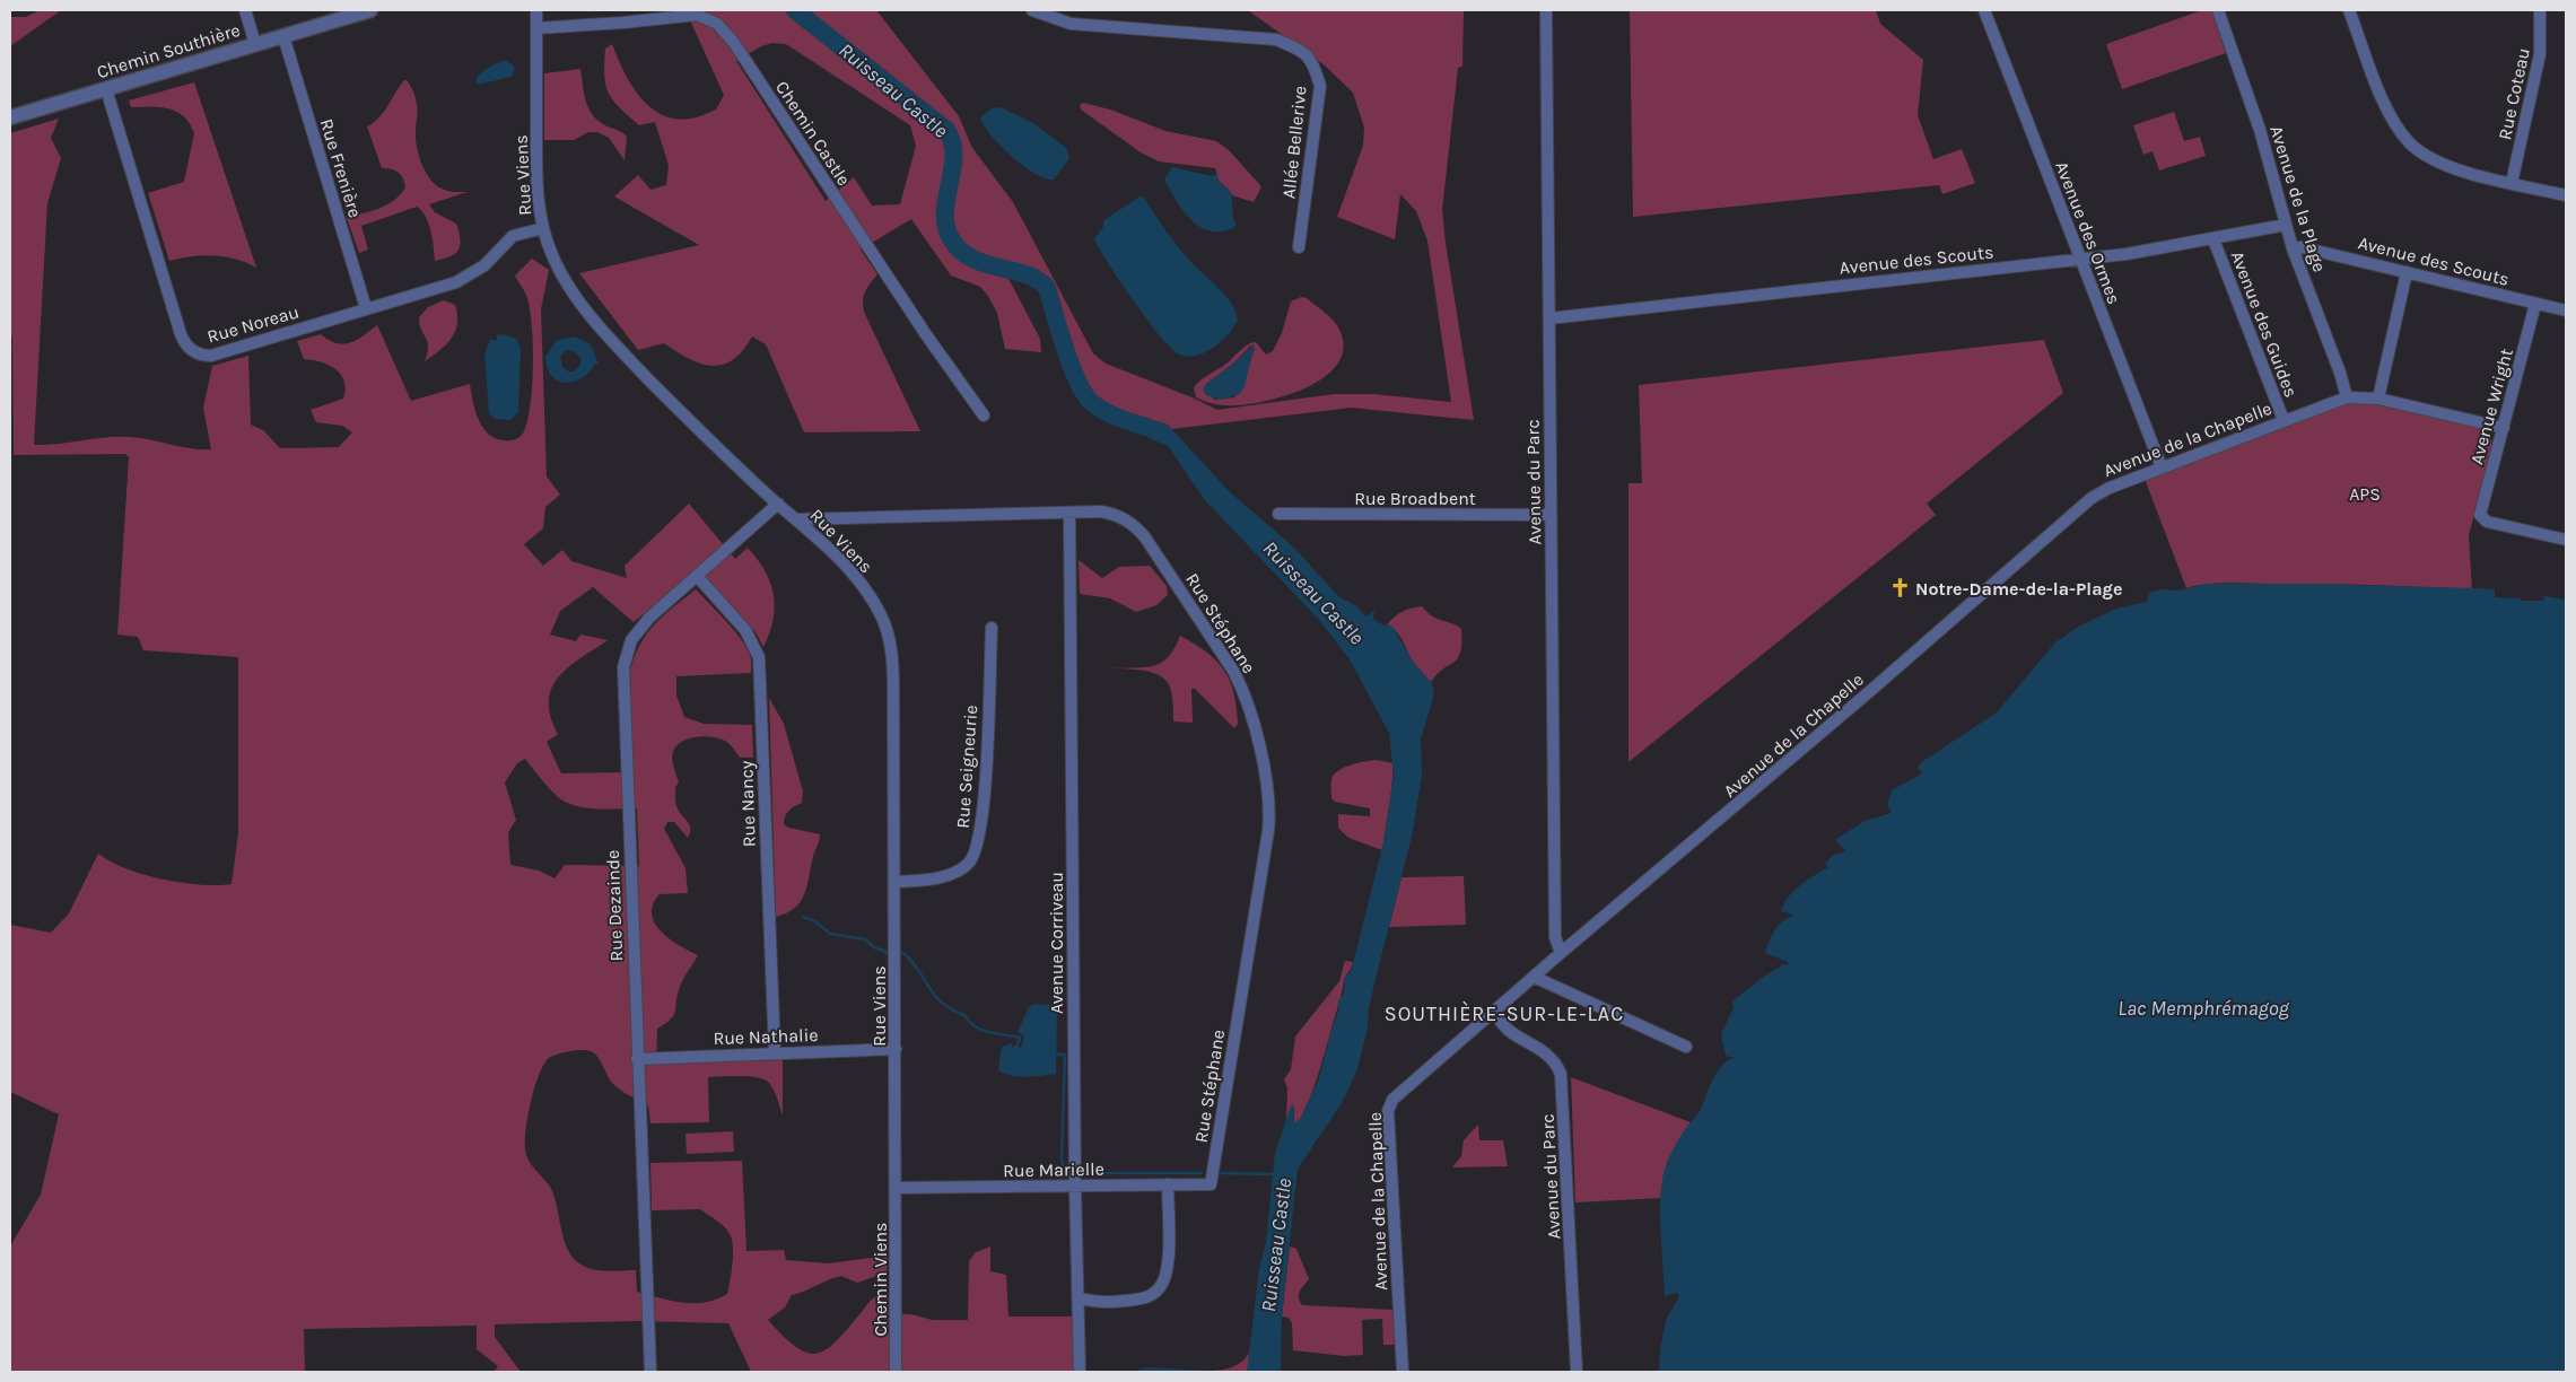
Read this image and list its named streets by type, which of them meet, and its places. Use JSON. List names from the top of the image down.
{
  "streets": {
    "street": [
      "Chemin Southière",
      "Rue Coteau",
      "Chemin Castle",
      "Allée Bellerive",
      "Rue Frenière",
      "Rue Viens",
      "Avenue de la Plage",
      "Avenue des Ormes",
      "Avenue des Scouts",
      "Rue Noreau",
      "Avenue des Guides",
      "Avenue Wright",
      "Avenue de la Chapelle",
      "Avenue du Parc",
      "Rue Broadbent",
      "Rue Stéphane",
      "Rue Seigneurie",
      "Rue Nancy",
      "Rue Dezainde",
      "Avenue Corriveau",
      "Rue Nathalie",
      "Rue Marielle",
      "Chemin Viens"
    ]
  },
  "crossings": [
    ["Chemin Southière", "Rue Frenière"],
    ["Chemin Southière", "Rue Noreau"],
    ["Chemin Castle", "Rue Viens"],
    ["Rue Frenière", "Rue Noreau"],
    ["Rue Viens", "Rue Noreau"],
    ["Rue Viens", "Rue Stéphane"],
    ["Rue Viens", "Rue Seigneurie"],
    ["Rue Viens", "Rue Dezainde"],
    ["Rue Viens", "Rue Nathalie"],
    ["Rue Viens", "Rue Marielle"],
    ["Rue Viens", "Chemin Viens"],
    ["Avenue de la Plage", "Avenue des Scouts"],
    ["Avenue de la Plage", "Avenue de la Chapelle"],
    ["Avenue des Ormes", "Avenue des Scouts"],
    ["Avenue des Ormes", "Avenue de la Chapelle"],
    ["Avenue des Scouts", "Avenue des Guides"],
    ["Avenue des Scouts", "Avenue Wright"],
    ["Avenue des Scouts", "Avenue du Parc"],
    ["Avenue des Guides", "Avenue de la Chapelle"],
    ["Avenue Wright", "Avenue de la Chapelle"],
    ["Avenue de la Chapelle", "Avenue du Parc"],
    ["Avenue du Parc", "Rue Broadbent"],
    ["Rue Stéphane", "Avenue Corriveau"],
    ["Rue Stéphane", "Rue Marielle"],
    ["Rue Nancy", "Rue Dezainde"],
    ["Rue Nancy", "Rue Nathalie"],
    ["Rue Dezainde", "Rue Nathalie"],
    ["Avenue Corriveau", "Rue Marielle"],
    ["Rue Marielle", "Chemin Viens"]
  ],
  "districts": ["SOUTHIÈRE-SUR-LE-LAC"],
  "water": ["Ruisseau Castle", "Lac Memphrémagog"],
  "parks": ["APS"],
  "places": {
    "church": ["Notre-Dame-de-la-Plage"]
  }
}
